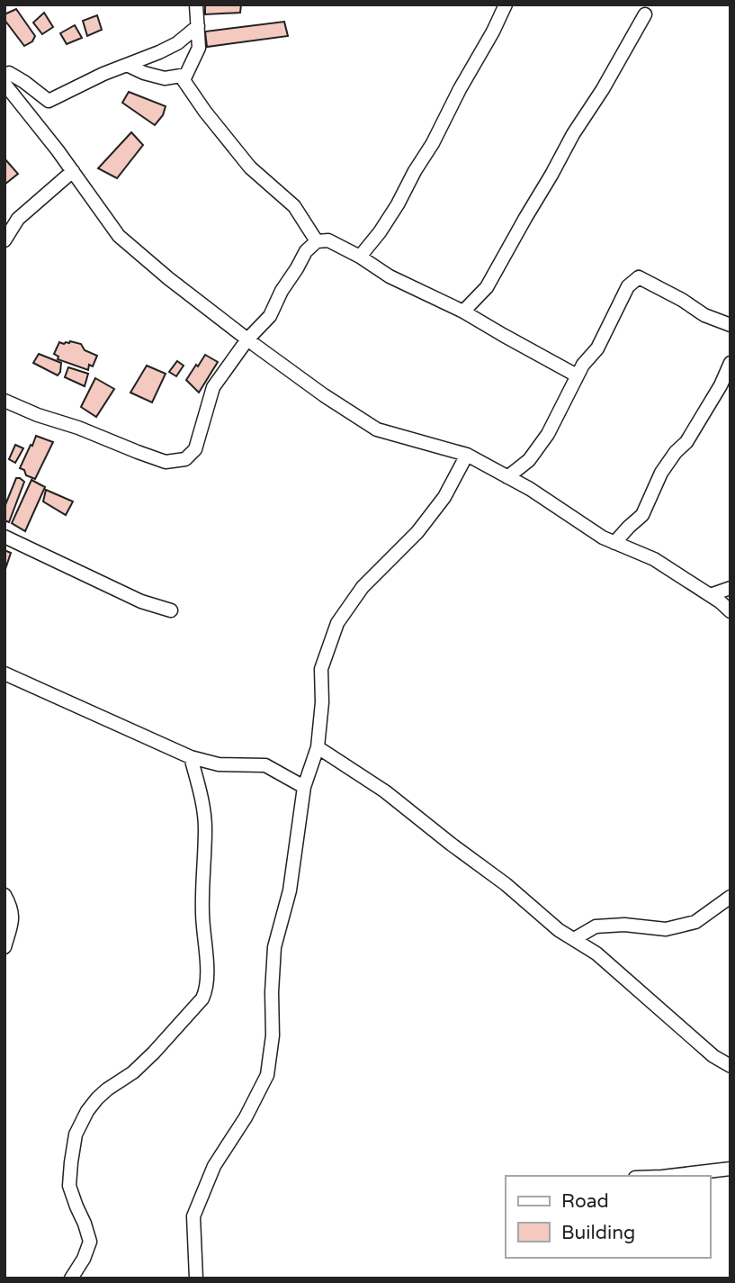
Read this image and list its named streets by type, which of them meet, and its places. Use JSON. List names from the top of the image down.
{
  "legend": ["Road", "Building"]
}
